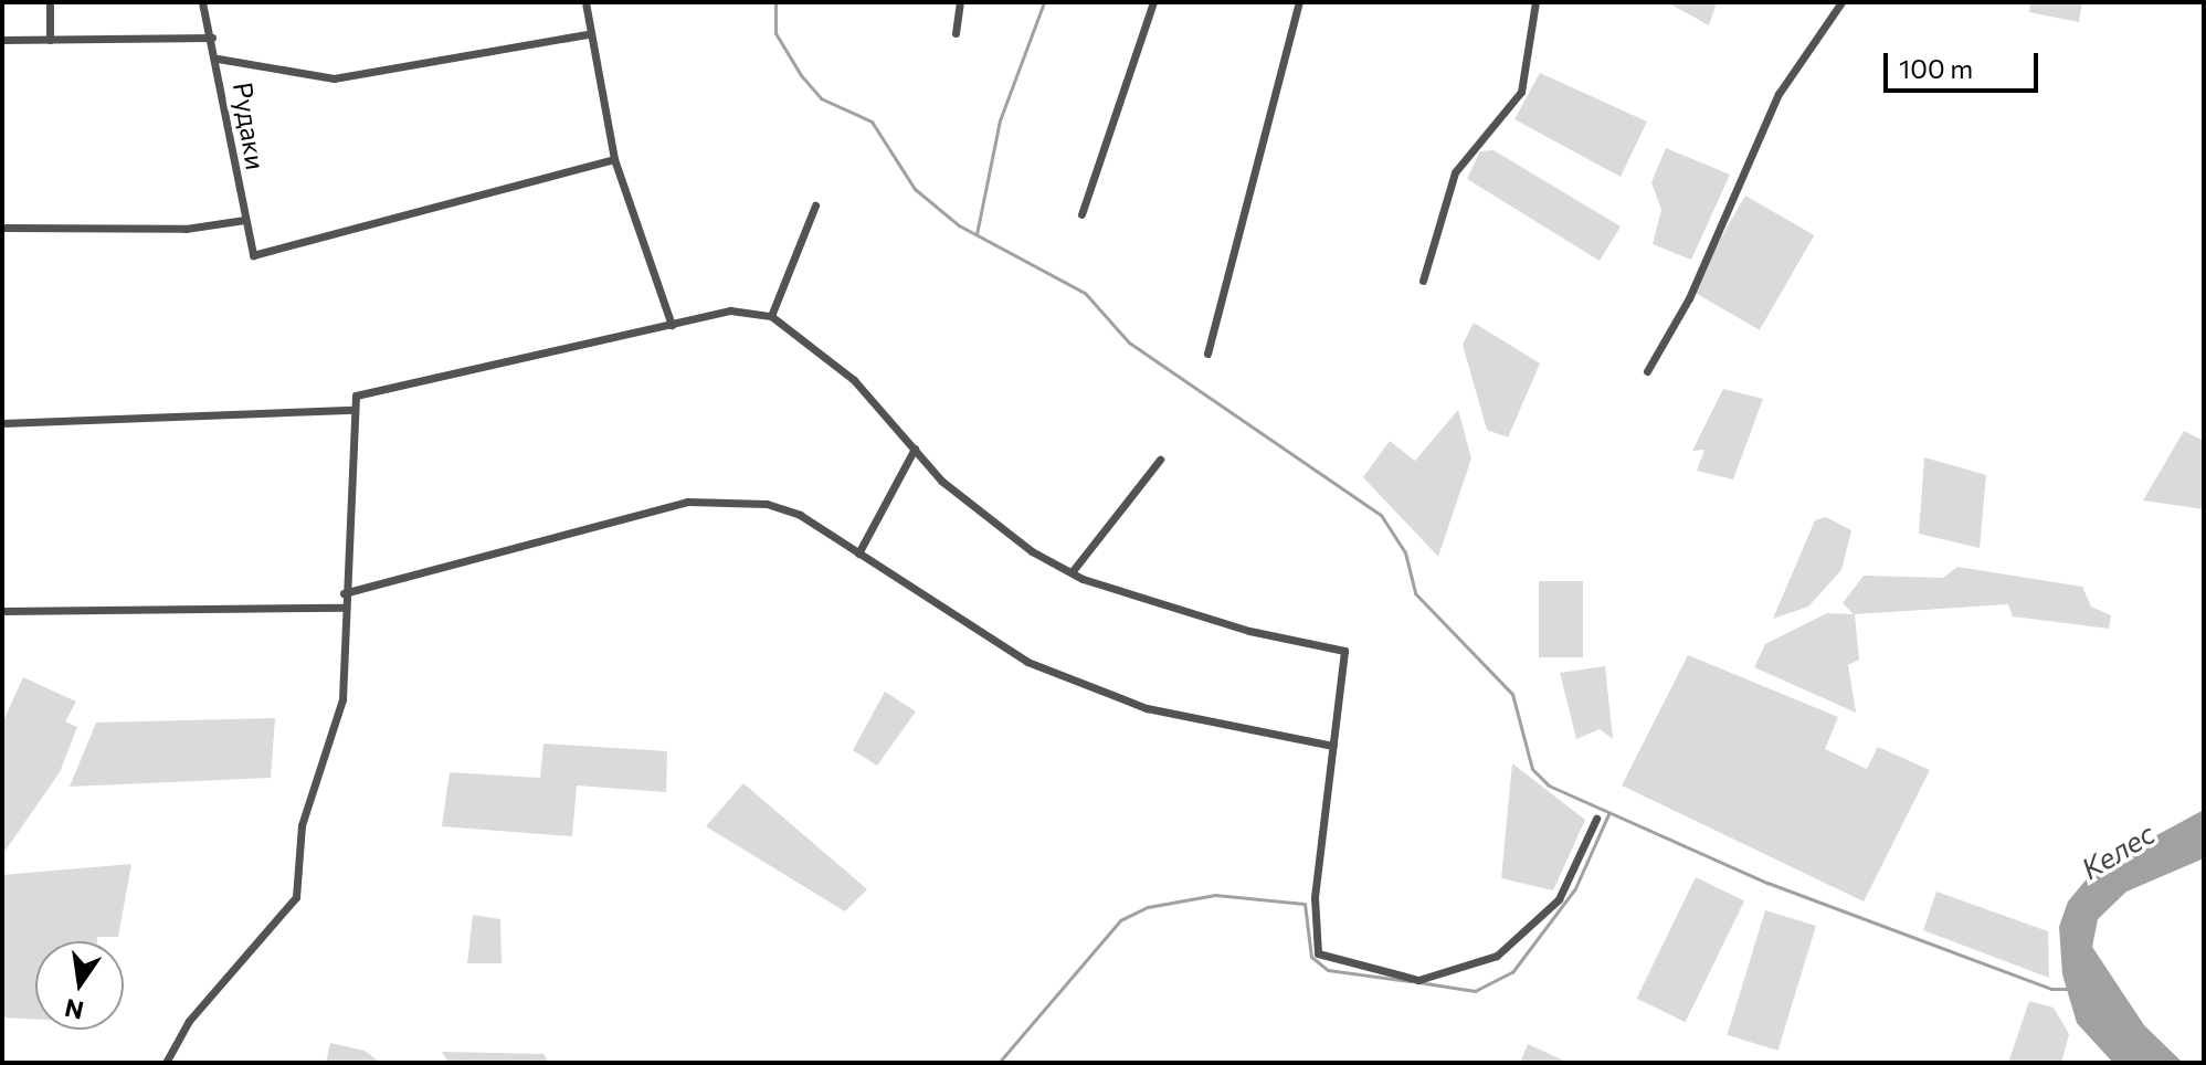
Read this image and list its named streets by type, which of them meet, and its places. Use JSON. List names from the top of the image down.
{
  "streets": {
    "street": ["Рудаки"]
  },
  "water": ["Келес"],
  "scale_bar": "100 m",
  "north": "bottom"
}
